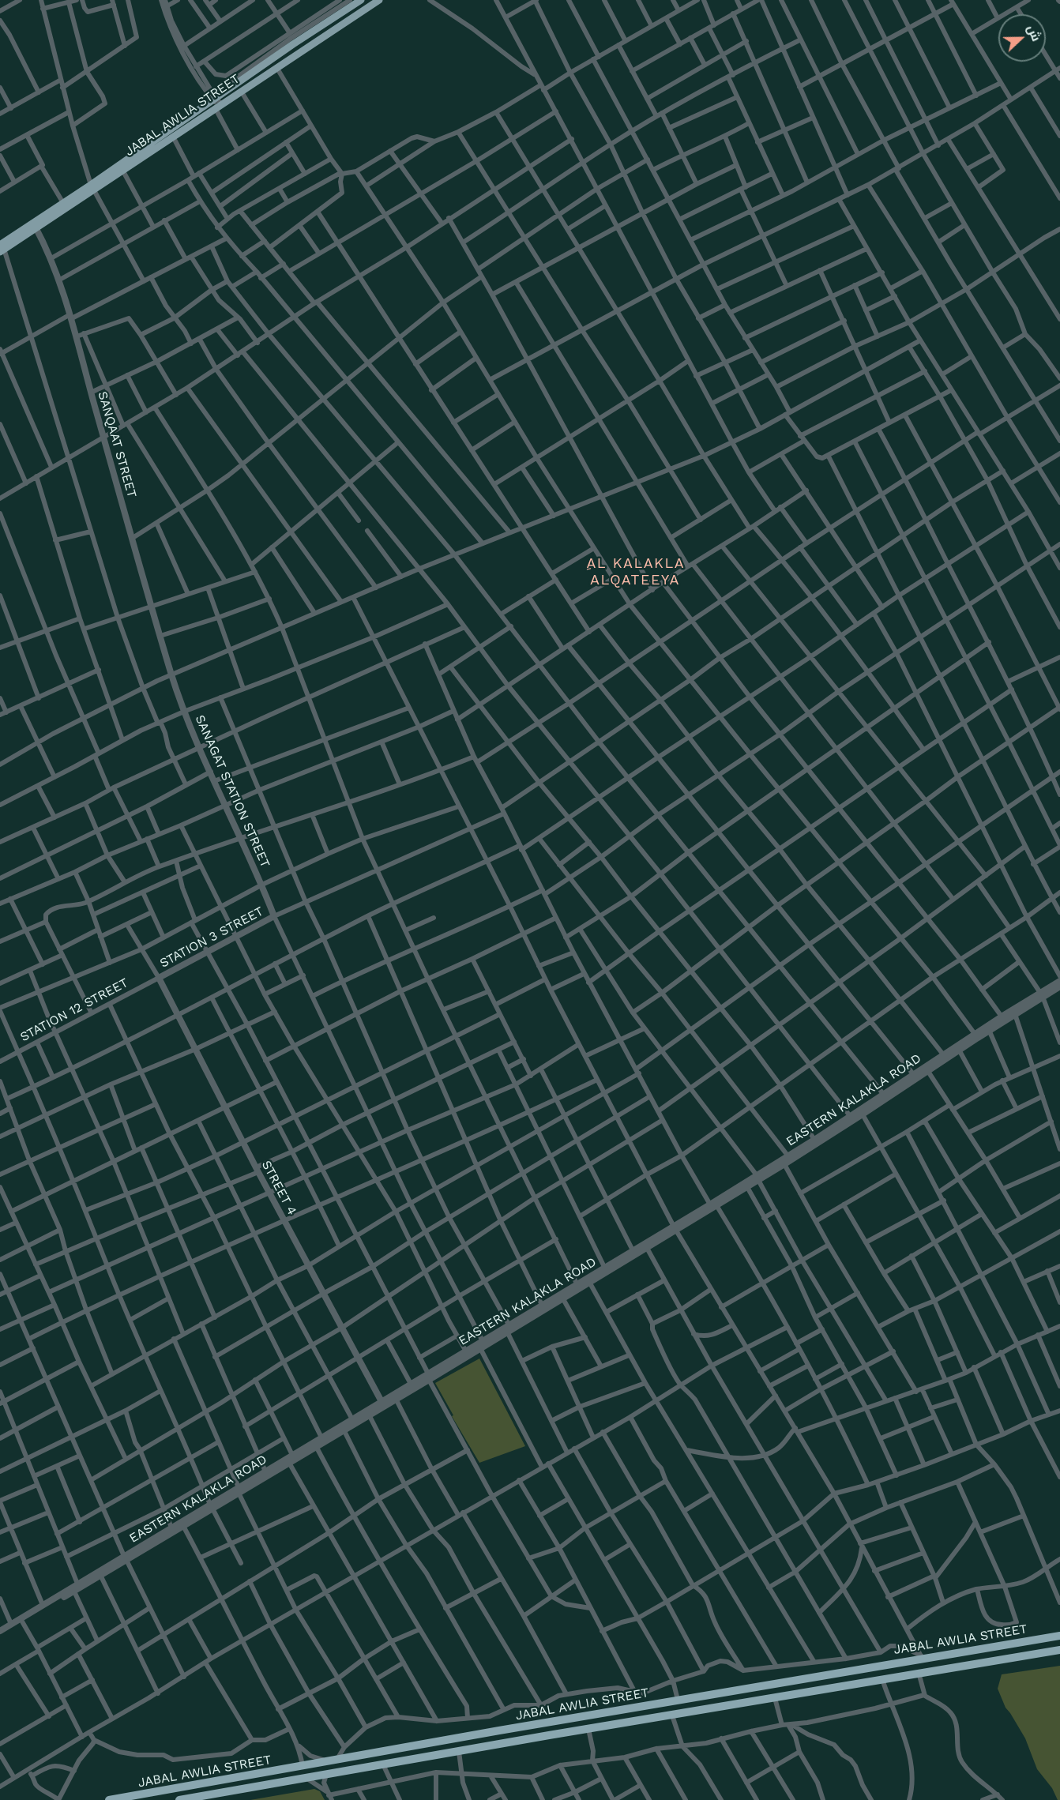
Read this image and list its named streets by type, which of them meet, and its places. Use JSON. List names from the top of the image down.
{
  "streets": {
    "highway": ["JABAL AWLIA STREET"],
    "street": [
      "SANQAAT STREET",
      "SANAGAT STATION STREET",
      "STATION 3 STREET",
      "STATION 12 STREET",
      "EASTERN KALAKLA ROAD",
      "STREET 4"
    ]
  },
  "crossings": [
    ["JABAL AWLIA STREET", "SANQAAT STREET"],
    ["SANQAAT STREET", "SANAGAT STATION STREET"],
    ["SANAGAT STATION STREET", "STATION 3 STREET"],
    ["STATION 3 STREET", "STATION 12 STREET"],
    ["STATION 3 STREET", "STREET 4"],
    ["STATION 12 STREET", "STREET 4"],
    ["EASTERN KALAKLA ROAD", "STREET 4"]
  ],
  "districts": ["ِAL KALAKLA ALQATEEYA"],
  "north": "right"
}
